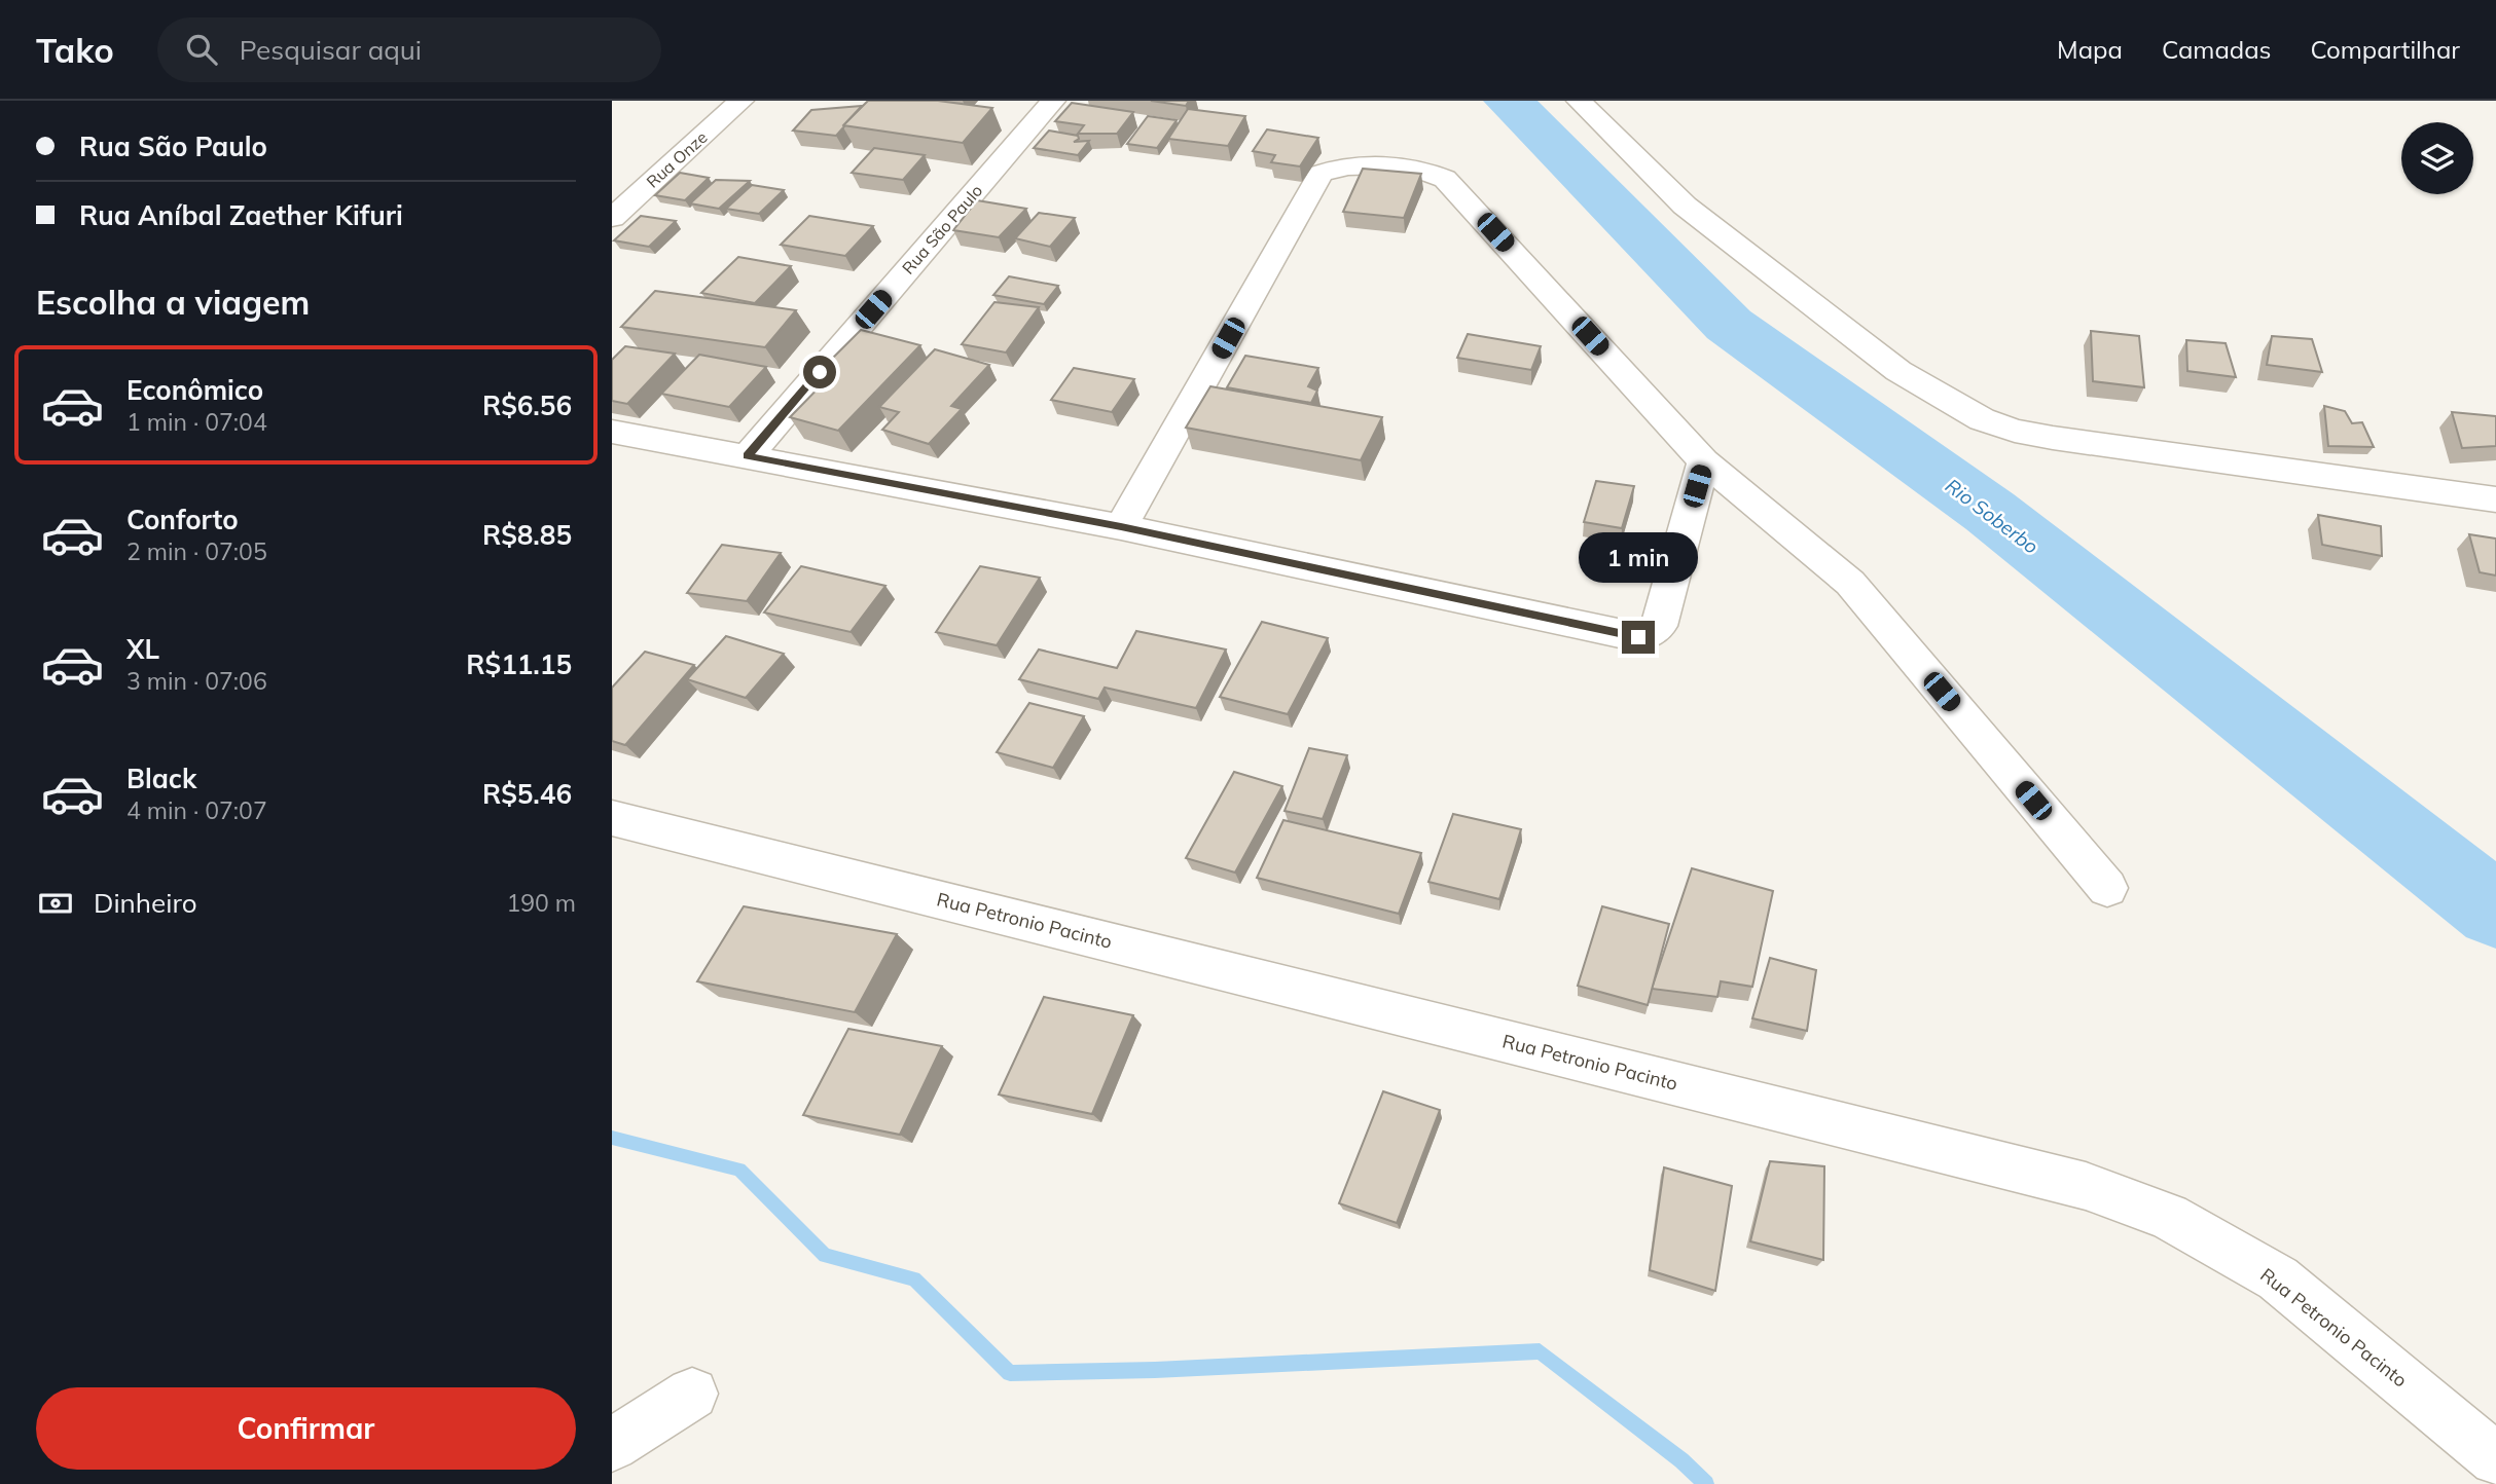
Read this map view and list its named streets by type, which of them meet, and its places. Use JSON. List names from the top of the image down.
{
  "streets": {
    "street": ["Rua Onze", "Rua São Paulo", "Rua Petronio Pacinto"]
  },
  "water": ["Rio Soberbo"],
  "page": {
    "header": "Tako",
    "search": "Pesquisar aqui",
    "nav": ["Mapa", "Camadas", "Compartilhar"],
    "banner": ["Rua São Paulo", "Rua Aníbal Zaether Kifuri"],
    "heading": "Escolha a viagem",
    "list": [
      {
        "name": "Econômico",
        "note": "1 min · 07:04",
        "value": "R$6.56"
      },
      {
        "name": "Conforto",
        "note": "2 min · 07:05",
        "value": "R$8.85"
      },
      {
        "name": "XL",
        "note": "3 min · 07:06",
        "value": "R$11.15"
      },
      {
        "name": "Black",
        "note": "4 min · 07:07",
        "value": "R$5.46"
      }
    ],
    "bubble": "1 min",
    "pay": ["Dinheiro", "190 m"],
    "buttons": "Confirmar"
  }
}
